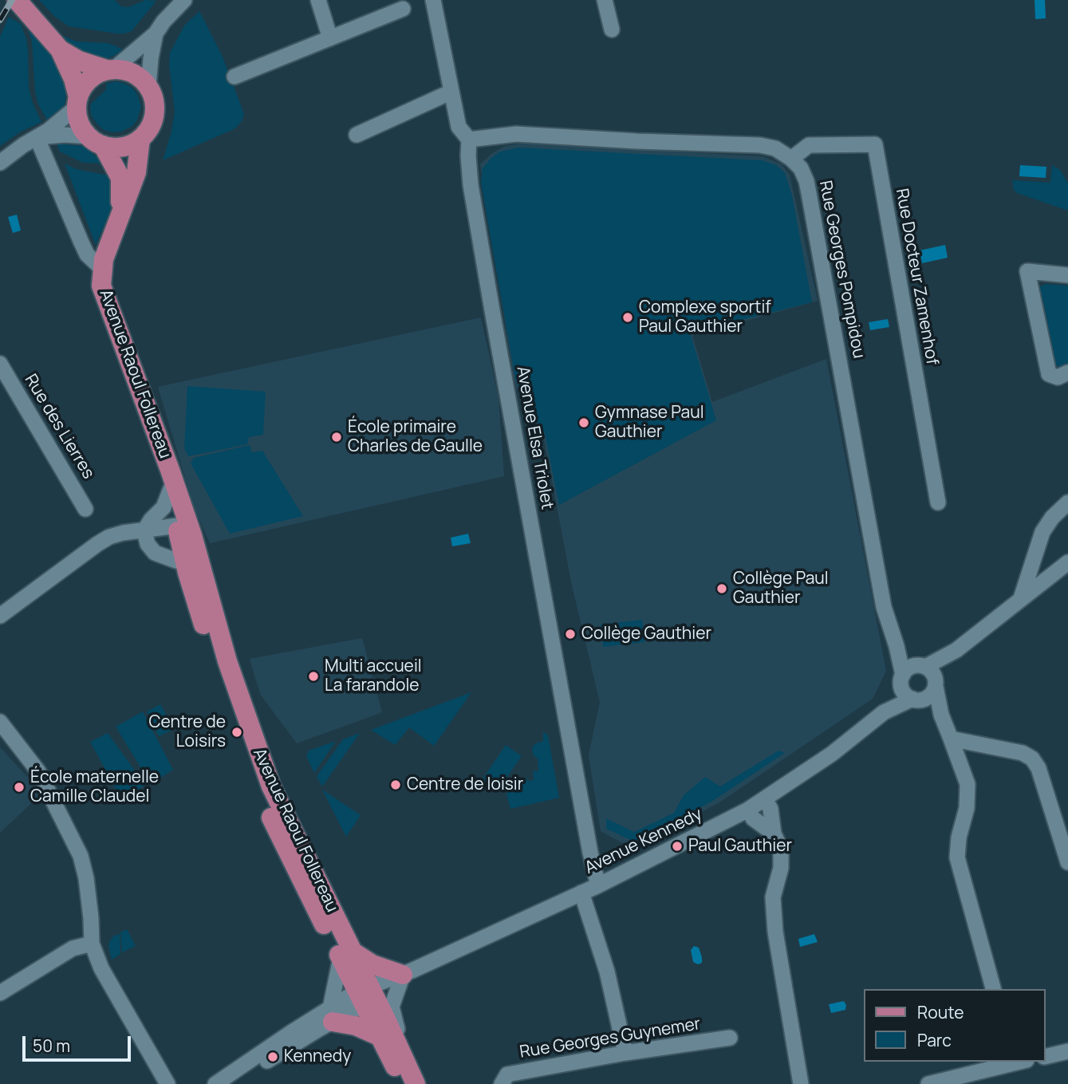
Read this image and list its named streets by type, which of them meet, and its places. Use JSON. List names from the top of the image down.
{
  "streets": {
    "main road": ["Avenue Raoul Follereau"],
    "street": [
      "Rue Georges Pompidou",
      "Rue Docteur Zamenhof",
      "Rue des Lierres",
      "Avenue Elsa Triolet",
      "Avenue Kennedy",
      "Rue Georges Guynemer"
    ]
  },
  "crossings": [
    ["Rue Georges Pompidou", "Rue Docteur Zamenhof"],
    ["Rue Georges Pompidou", "Avenue Elsa Triolet"],
    ["Rue Georges Pompidou", "Avenue Kennedy"],
    ["Avenue Raoul Follereau", "Avenue Kennedy"],
    ["Avenue Elsa Triolet", "Avenue Kennedy"]
  ],
  "places": [
    "Complexe sportif Paul Gauthier",
    "Gymnase Paul Gauthier",
    "École primaire Charles de Gaulle",
    "Collège Paul Gauthier",
    "Collège Gauthier",
    "Multi accueil La farandole",
    "Centre de Loisirs",
    "Centre de loisir",
    "École maternelle Camille Claudel",
    "Paul Gauthier",
    "Kennedy"
  ],
  "legend": ["Route", "Parc"],
  "scale_bar": "50 m"
}
